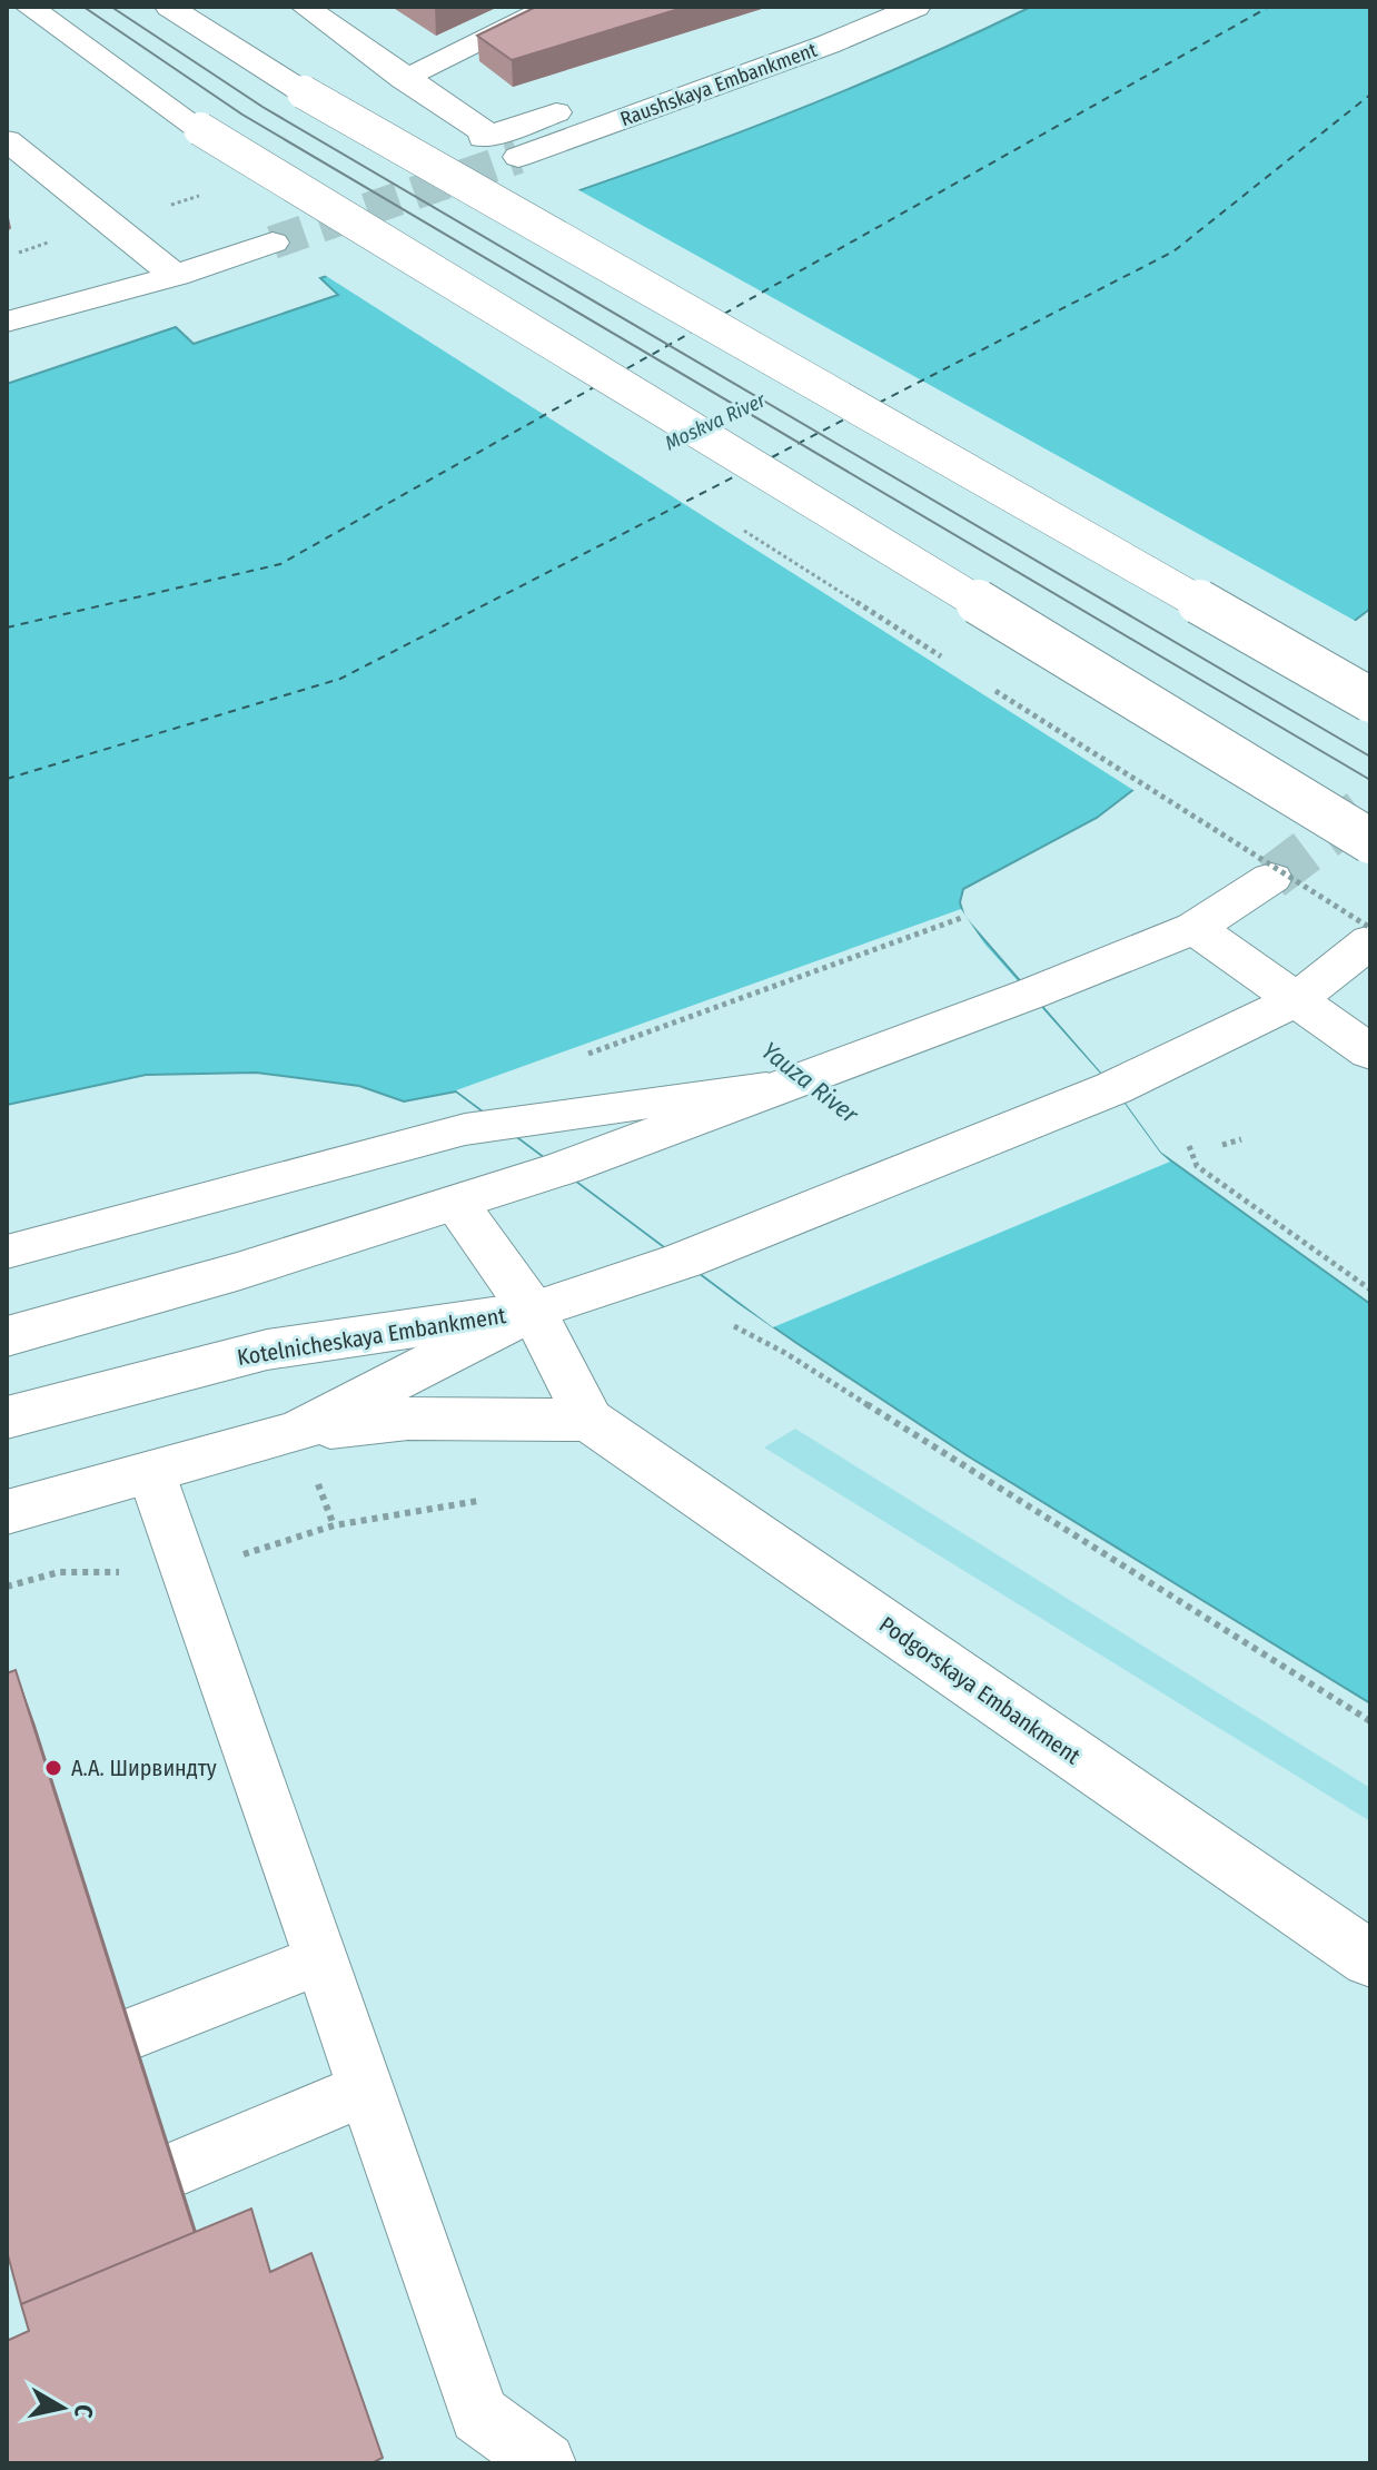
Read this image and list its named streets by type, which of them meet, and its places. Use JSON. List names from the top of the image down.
{
  "streets": {
    "main road": ["Raushskaya Embankment", "Kotelnicheskaya Embankment", "Podgorskaya Embankment"]
  },
  "water": ["Moskva River", "Yauza River"],
  "places": ["А.А. Ширвиндту"],
  "north": "right"
}
